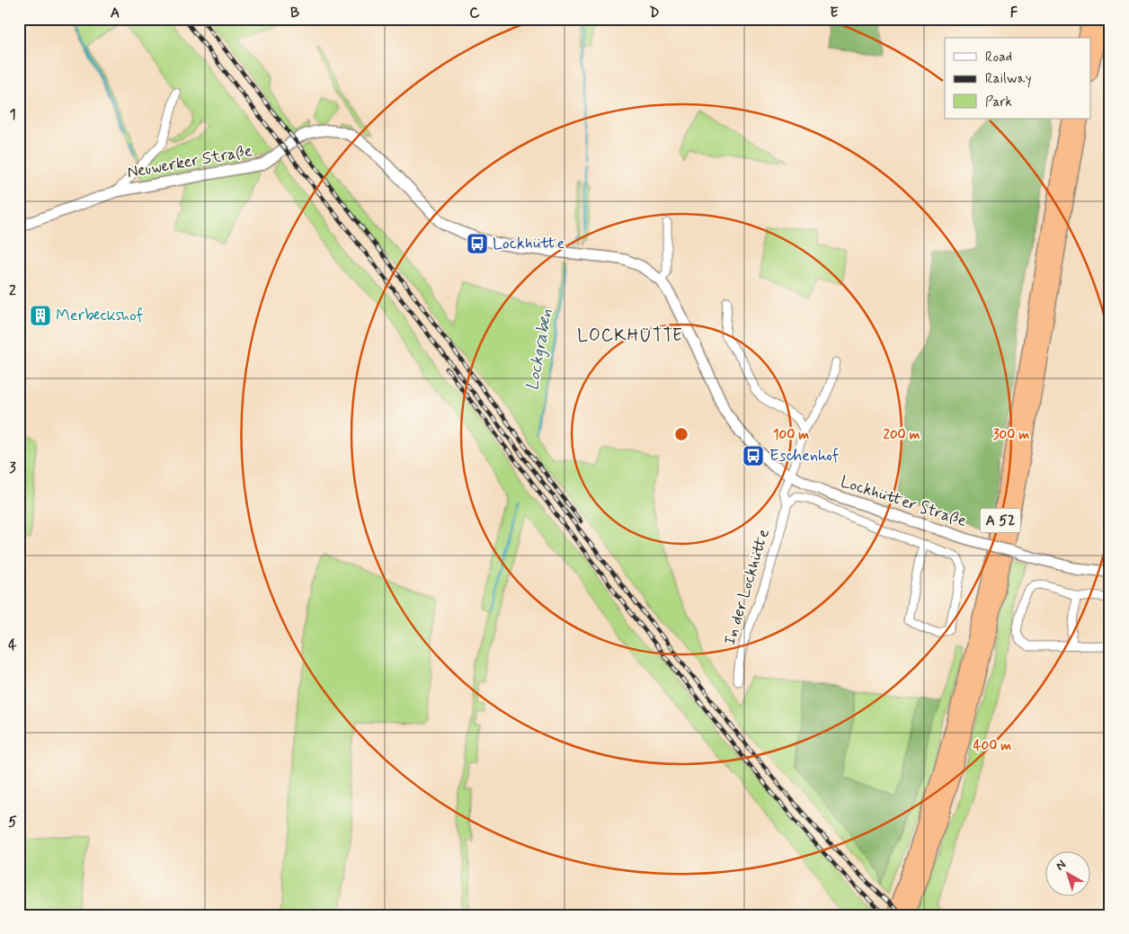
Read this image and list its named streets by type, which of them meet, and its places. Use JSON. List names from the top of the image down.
{
  "streets": {
    "highway": ["A 52"],
    "street": ["Neuwerker Straße", "Lockhütter Straße", "In der Lockhütte"]
  },
  "crossings": [
    ["Neuwerker Straße", "Lockhütter Straße"],
    ["Lockhütter Straße", "In der Lockhütte"]
  ],
  "districts": ["LOCKHÜTTE"],
  "water": ["Lockgraben"],
  "places": {
    "bus stop": ["Lockhütte", "Eschenhof"],
    "building": ["Merbeckshof"]
  },
  "legend": ["Road", "Railway", "Park"],
  "north": "top left",
  "grid": {
    "columns": [
      "A",
      "B",
      "C",
      "D",
      "E",
      "F"
    ],
    "rows": [
      "1",
      "2",
      "3",
      "4",
      "5"
    ]
  },
  "rings": [
    "100 m",
    "200 m",
    "300 m",
    "400 m"
  ]
}
